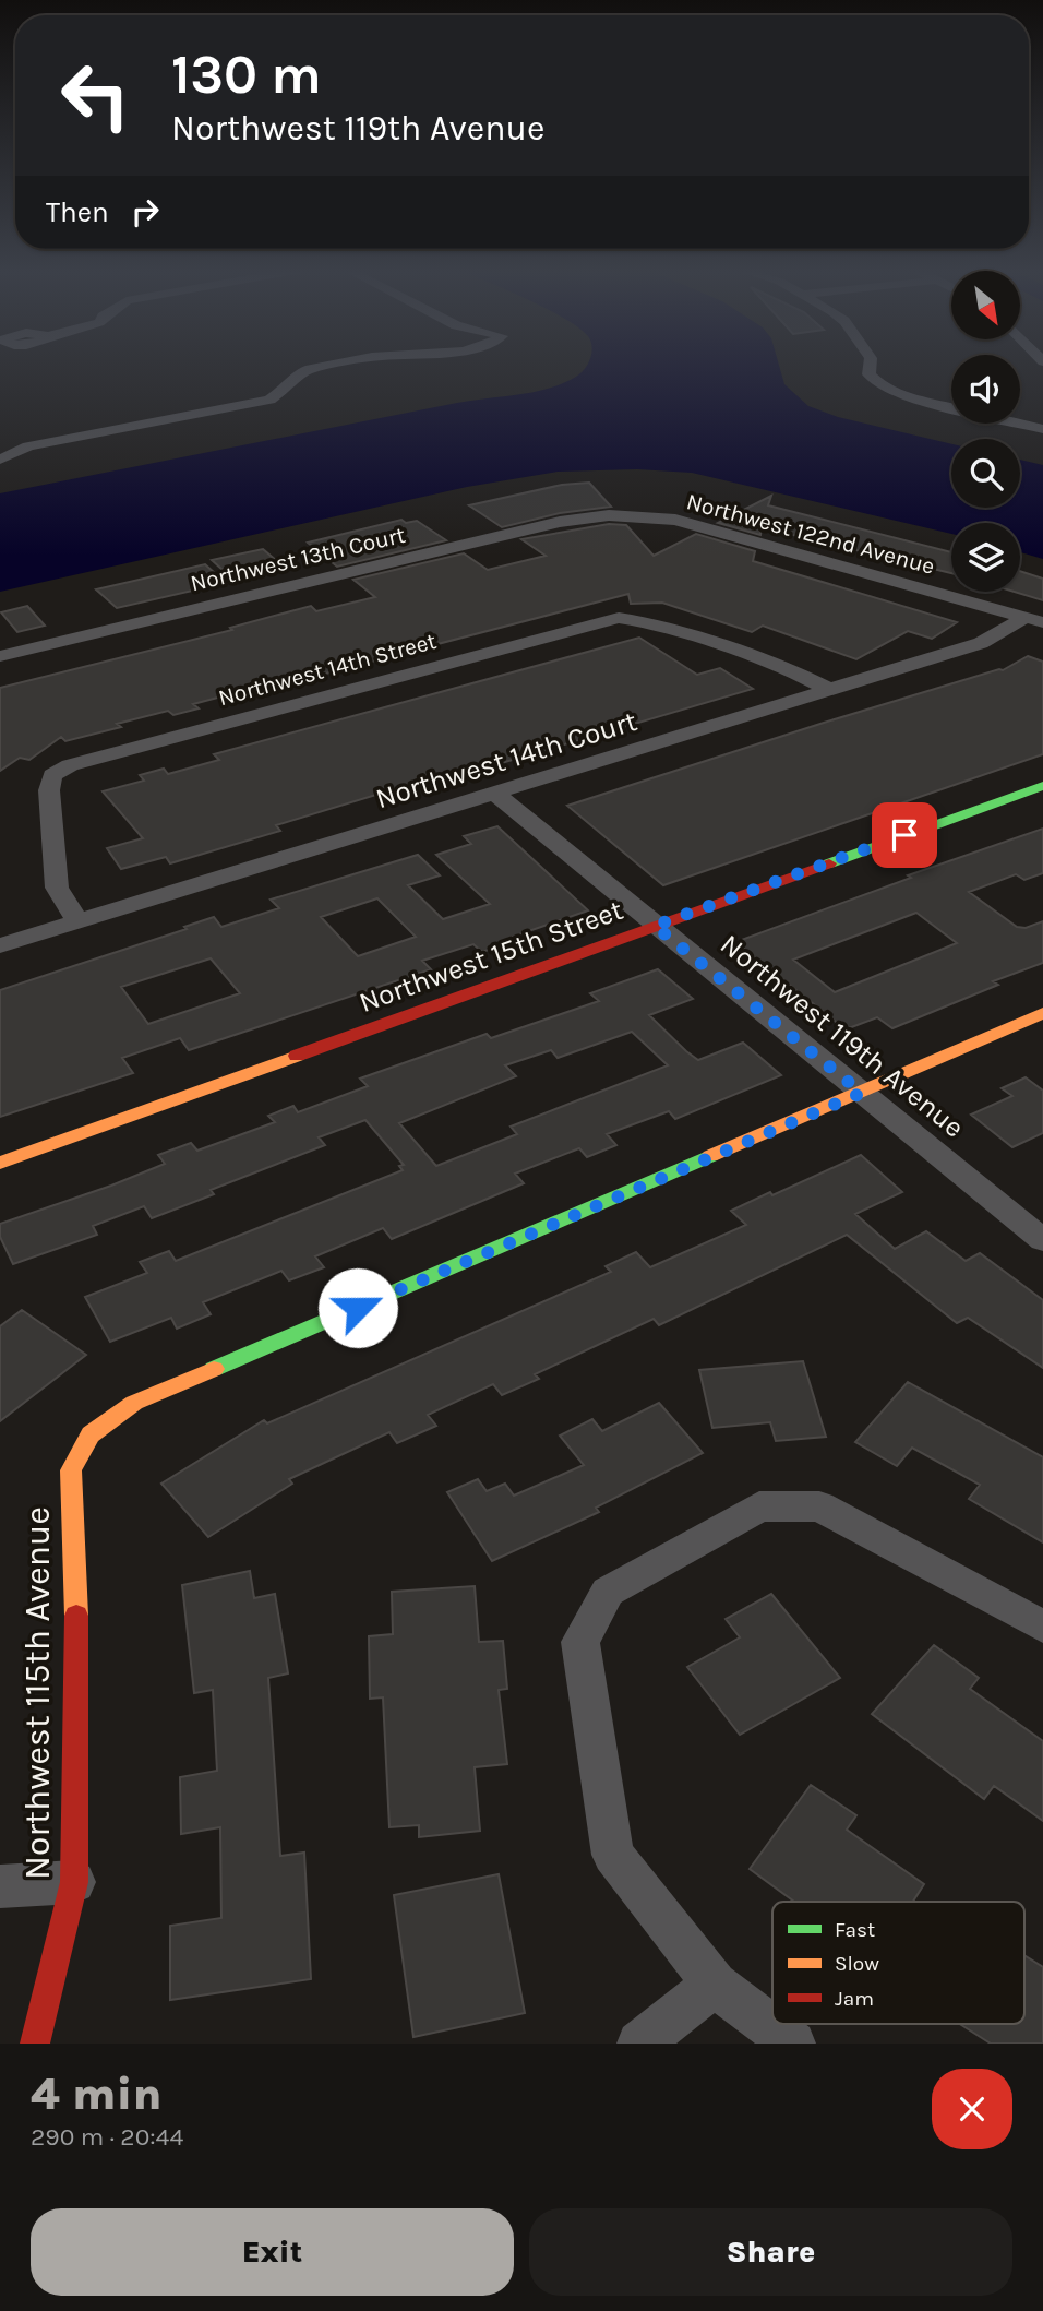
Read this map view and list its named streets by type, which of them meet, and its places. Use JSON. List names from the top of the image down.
{
  "streets": {
    "street": [
      "Northwest 122nd Avenue",
      "Northwest 13th Court",
      "Northwest 14th Street",
      "Northwest 14th Court",
      "Northwest 15th Street",
      "Northwest 119th Avenue",
      "Northwest 115th Avenue"
    ]
  },
  "crossings": [
    ["Northwest 122nd Avenue", "Northwest 13th Court"],
    ["Northwest 122nd Avenue", "Northwest 14th Court"],
    ["Northwest 14th Street", "Northwest 14th Court"],
    ["Northwest 14th Court", "Northwest 119th Avenue"],
    ["Northwest 15th Street", "Northwest 119th Avenue"],
    ["Northwest 119th Avenue", "Northwest 115th Avenue"]
  ],
  "legend": ["Fast", "Slow", "Jam"],
  "north": "bottom right",
  "page": {
    "turn": ["130 m", "Northwest 119th Avenue"],
    "then": "Then",
    "heading": ["4 min", "290 m · 20:44"],
    "buttons": ["Exit", "Share"]
  }
}
